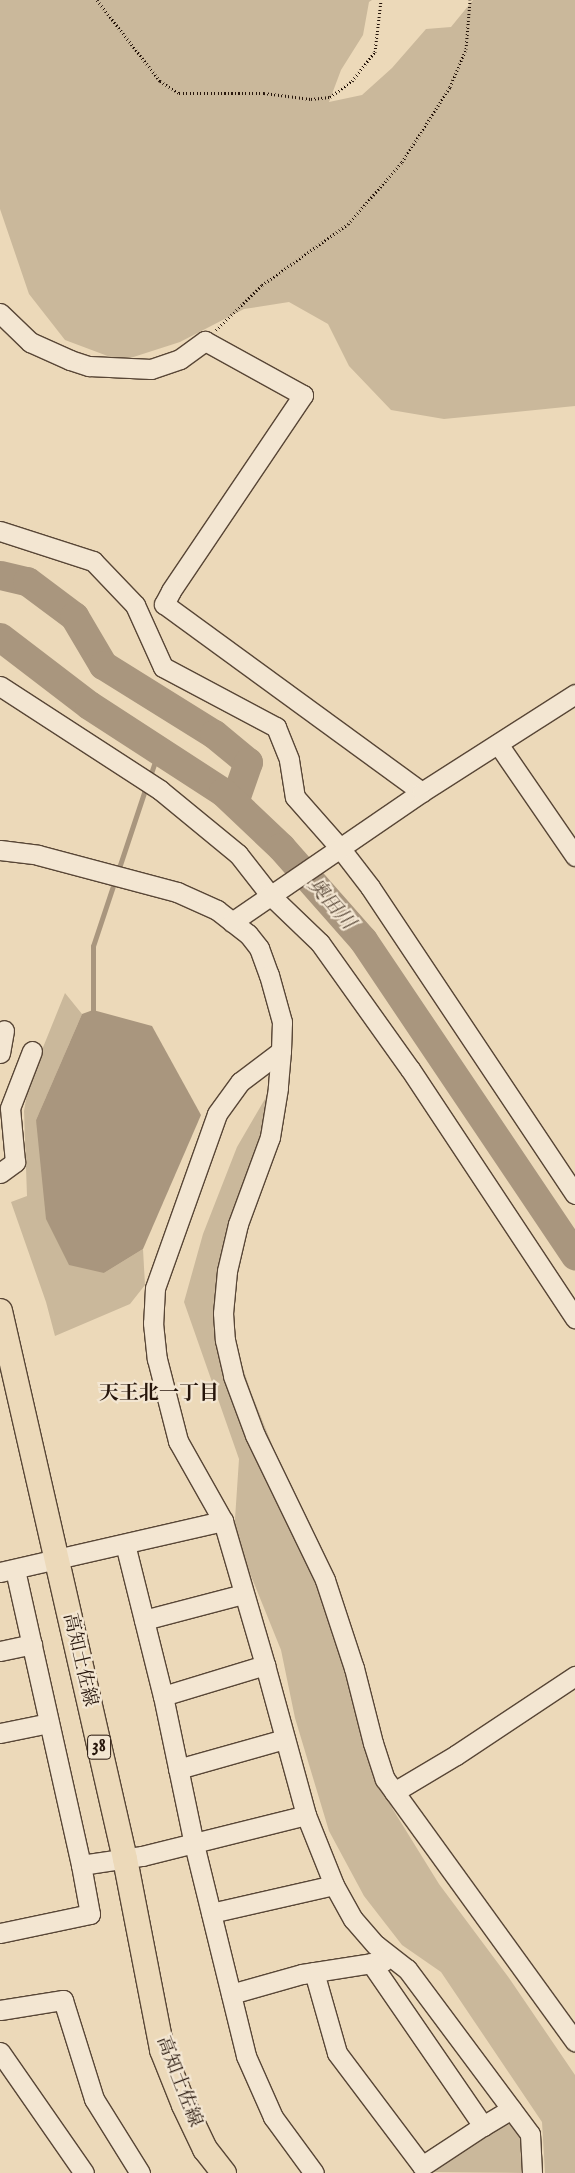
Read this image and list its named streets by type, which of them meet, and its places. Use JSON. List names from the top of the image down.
{
  "streets": {
    "main road": ["高知土佐線", "38"]
  },
  "districts": ["天王北一丁目"],
  "water": ["奥田川"]
}
